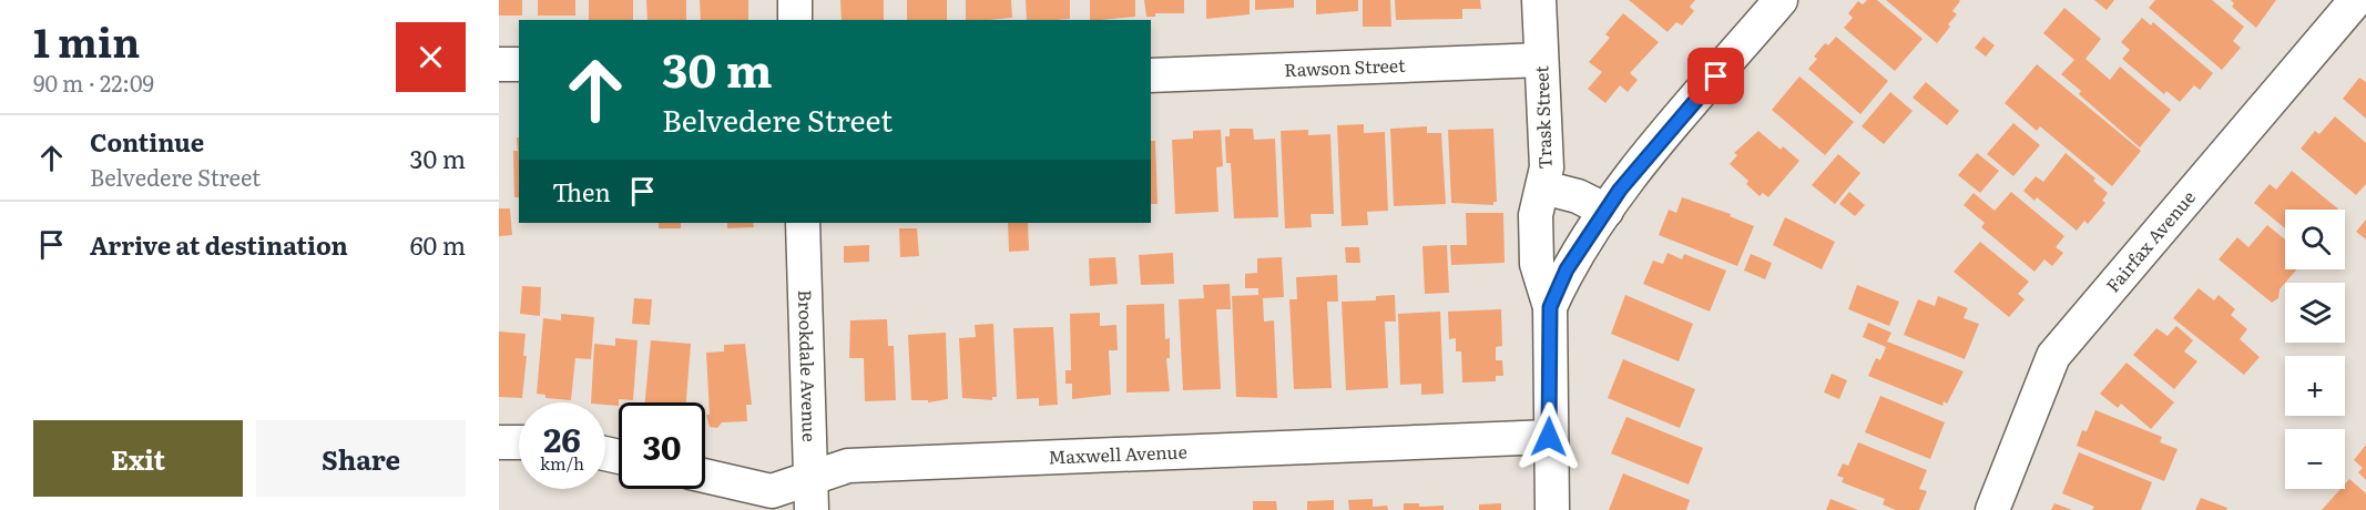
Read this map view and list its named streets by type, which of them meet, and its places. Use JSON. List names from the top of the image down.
{
  "streets": {
    "street": [
      "Rawson Street",
      "Trask Street",
      "Fairfax Avenue",
      "Brookdale Avenue",
      "Maxwell Avenue"
    ]
  },
  "crossings": [
    ["Rawson Street", "Trask Street"],
    ["Trask Street", "Maxwell Avenue"],
    ["Brookdale Avenue", "Maxwell Avenue"]
  ],
  "page": {
    "heading": ["1 min", "90 m · 22:09"],
    "turn": ["30 m", "Belvedere Street"],
    "list": [
      {
        "name": "Continue",
        "note": "Belvedere Street",
        "value": "30 m"
      },
      {
        "name": "Arrive at destination",
        "value": "60 m"
      }
    ],
    "then": "Then",
    "map_buttons": ["+", "−"],
    "speed": "26 km/h",
    "limit": "30",
    "buttons": ["Exit", "Share"]
  }
}
